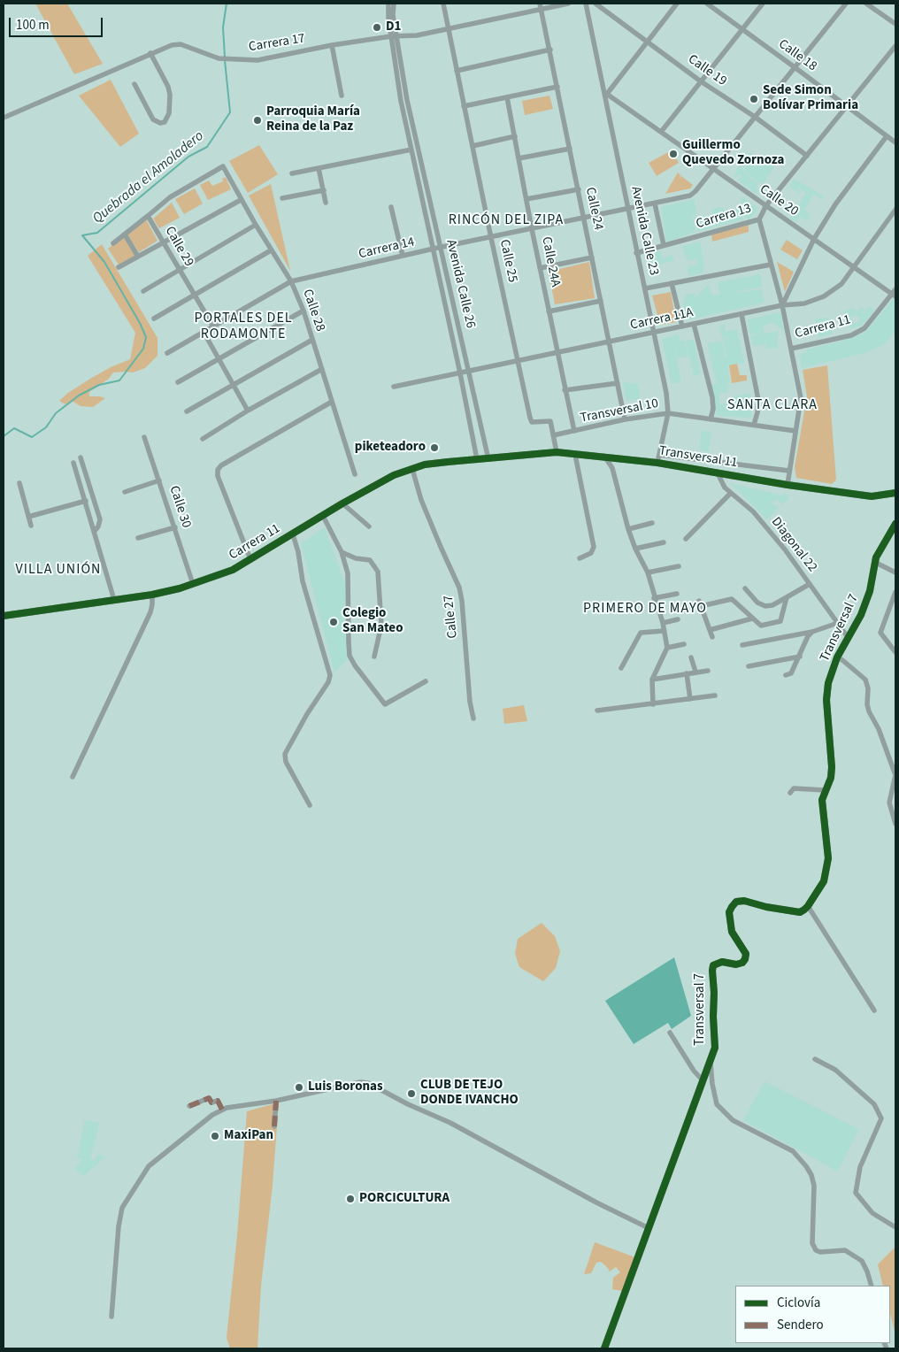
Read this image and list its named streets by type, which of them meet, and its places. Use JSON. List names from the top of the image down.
{
  "streets": {
    "street": [
      "Carrera 17",
      "Calle 18",
      "Calle 19",
      "Calle 20",
      "Calle 24",
      "Carrera 13",
      "Avenida Calle 23",
      "Calle 29",
      "Carrera 14",
      "Calle 25",
      "Calle 24A",
      "Avenida Calle 26",
      "Calle 28",
      "Carrera 11A",
      "Carrera 11",
      "Transversal 10",
      "Transversal 11",
      "Calle 30",
      "Diagonal 22",
      "Calle 27",
      "Transversal 7"
    ]
  },
  "crossings": [
    ["Carrera 17", "Calle 24"],
    ["Carrera 17", "Calle 25"],
    ["Carrera 17", "Avenida Calle 26"],
    ["Calle 18", "Carrera 13"],
    ["Calle 19", "Carrera 13"],
    ["Calle 20", "Carrera 13"],
    ["Calle 20", "Avenida Calle 23"],
    ["Calle 20", "Carrera 14"],
    ["Calle 20", "Carrera 11A"],
    ["Calle 20", "Carrera 11"],
    ["Calle 24", "Carrera 14"],
    ["Calle 24", "Carrera 11A"],
    ["Calle 24", "Transversal 10"],
    ["Carrera 13", "Avenida Calle 23"],
    ["Avenida Calle 23", "Carrera 14"],
    ["Avenida Calle 23", "Carrera 11A"],
    ["Avenida Calle 23", "Transversal 10"],
    ["Avenida Calle 23", "Transversal 11"],
    ["Calle 29", "Carrera 14"],
    ["Calle 29", "Calle 28"],
    ["Carrera 14", "Calle 25"],
    ["Carrera 14", "Calle 24A"],
    ["Carrera 14", "Avenida Calle 26"],
    ["Carrera 14", "Calle 28"],
    ["Calle 25", "Carrera 11A"],
    ["Calle 25", "Transversal 10"],
    ["Calle 25", "Transversal 11"],
    ["Calle 24A", "Carrera 11A"],
    ["Calle 24A", "Transversal 10"],
    ["Avenida Calle 26", "Carrera 11A"],
    ["Avenida Calle 26", "Carrera 11"],
    ["Carrera 11", "Transversal 11"],
    ["Carrera 11", "Calle 30"],
    ["Carrera 11", "Calle 27"],
    ["Transversal 11", "Diagonal 22"],
    ["Diagonal 22", "Transversal 7"]
  ],
  "districts": [
    "RINCÓN DEL ZIPA",
    "PORTALES DEL RODAMONTE",
    "SANTA CLARA",
    "VILLA UNIÓN",
    "PRIMERO DE MAYO"
  ],
  "water": ["Quebrada el Amoladero"],
  "places": [
    "D1",
    "Sede Simon Bolívar Primaria",
    "Parroquia María Reina de la Paz",
    "Guillermo Quevedo Zornoza",
    "piketeadoro",
    "Colegio San Mateo",
    "Luis Boronas",
    "CLUB DE TEJO DONDE IVANCHO",
    "MaxiPan",
    "PORCICULTURA"
  ],
  "legend": ["Ciclovía", "Sendero"],
  "scale_bar": "100 m"
}
